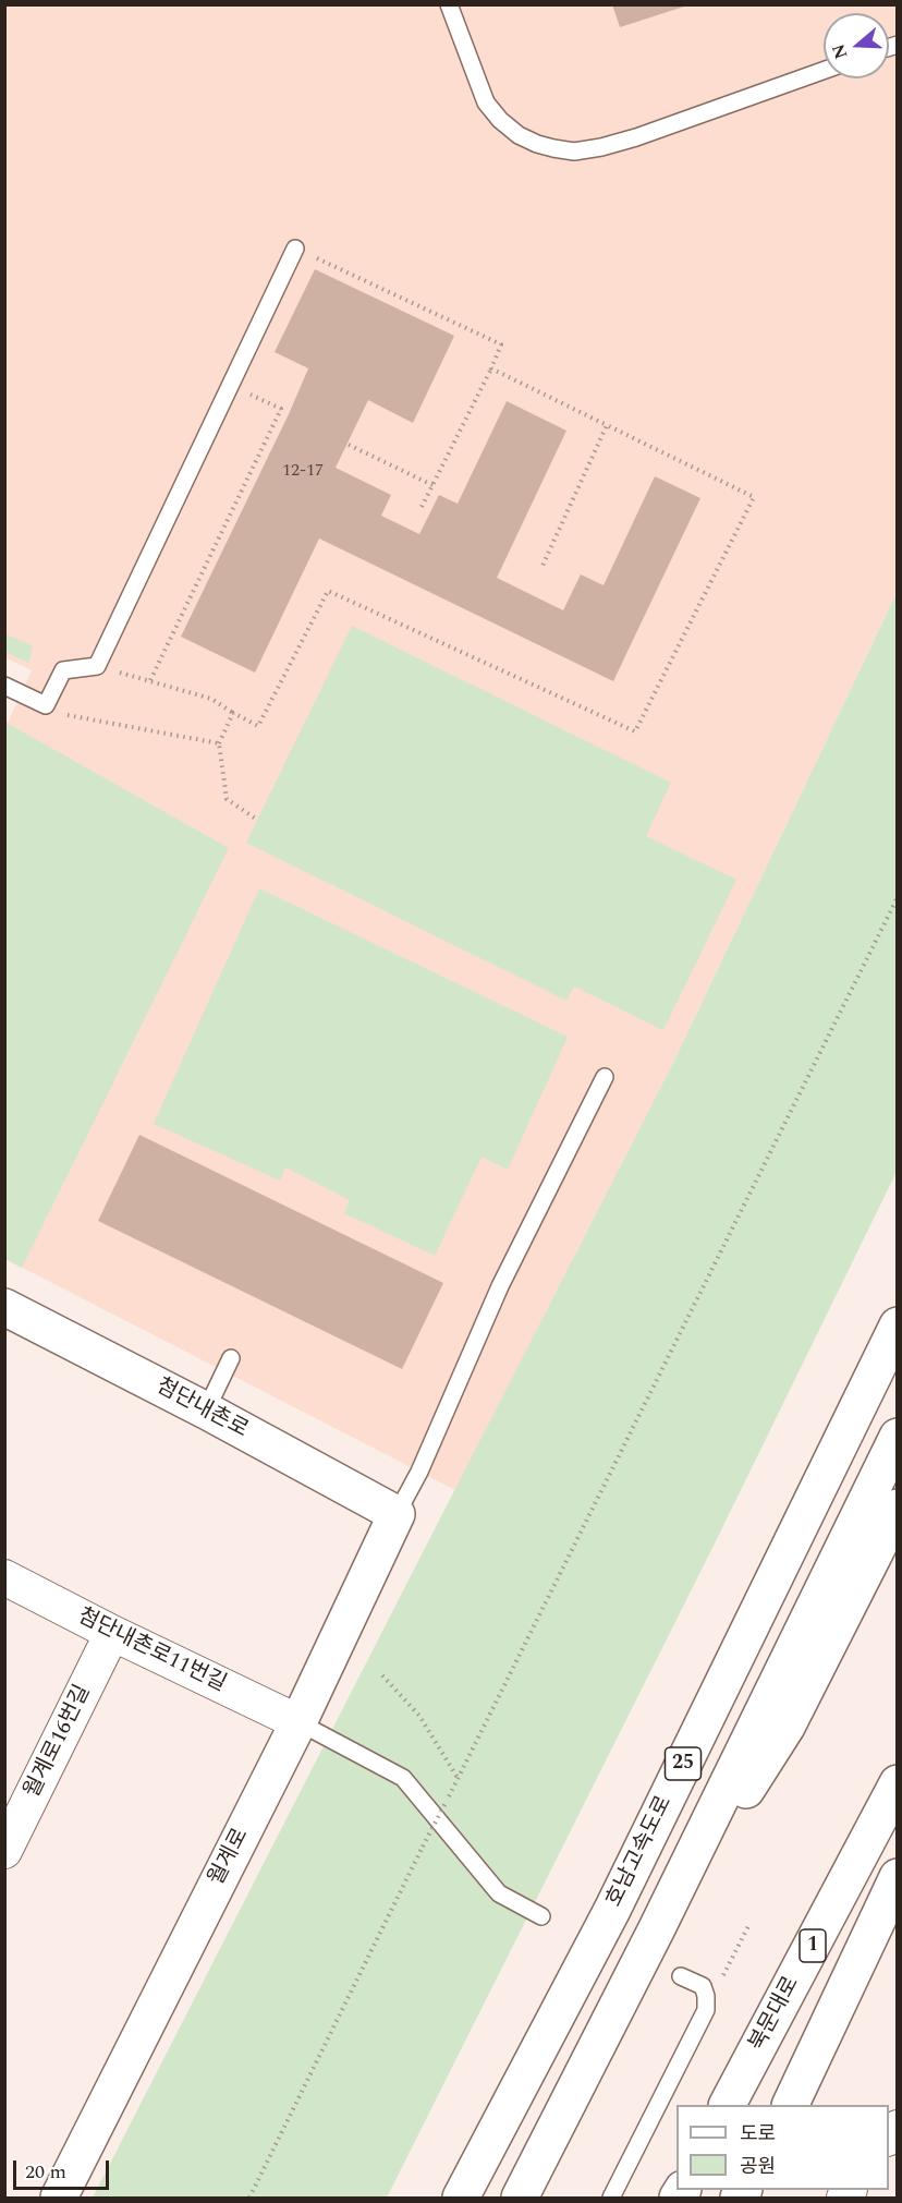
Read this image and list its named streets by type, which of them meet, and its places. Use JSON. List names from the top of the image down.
{
  "streets": {
    "main road": [
      "첨단내촌로",
      "25",
      "호남고속도로",
      "월계로",
      "1",
      "북문대로"
    ],
    "street": ["첨단내촌로11번길", "월계로16번길"]
  },
  "crossings": [
    ["첨단내촌로", "월계로"],
    ["첨단내촌로11번길", "월계로16번길"],
    ["첨단내촌로11번길", "월계로"]
  ],
  "house_numbers": ["12-17"],
  "legend": ["도로", "공원"],
  "scale_bar": "20 m",
  "north": "left"
}
